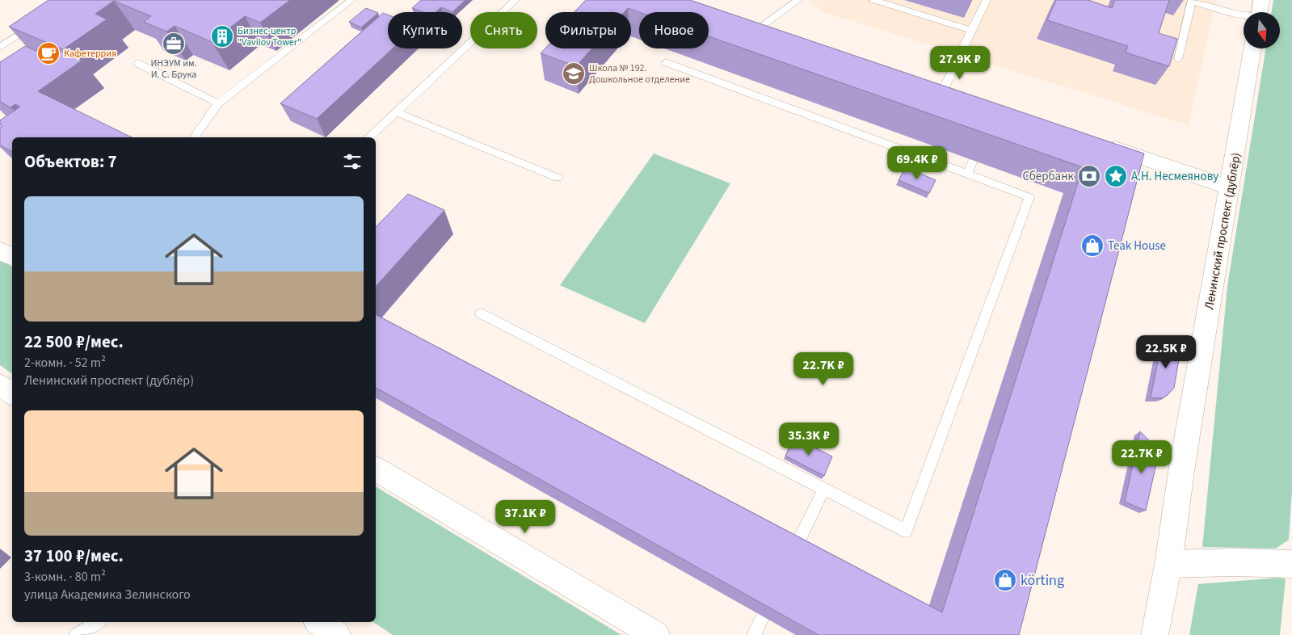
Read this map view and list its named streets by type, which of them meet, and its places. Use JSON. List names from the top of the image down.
{
  "streets": {
    "street": ["Ленинский проспект (дублёр)"]
  },
  "places": {
    "building": ["Бизнес-центр \"Vavilov Tower\""],
    "office": ["ИНЭУМ им. И. С. Брука"],
    "cafe": ["Кафетеррия"],
    "school or university": ["Школа № 192. Дошкольное отделение"],
    "bank": ["Сбербанк"],
    "place": ["А.Н. Несмеянову"],
    "shop": ["Teak House", "körting"]
  },
  "north": "bottom",
  "page": {
    "chip": [
      "Купить",
      "Снять",
      "Фильтры",
      "Новое"
    ],
    "price": [
      "27.9K ₽",
      "69.4K ₽",
      "22.5K ₽",
      "22.7K ₽",
      "35.3K ₽",
      "22.7K ₽",
      "37.1K ₽"
    ],
    "heading": "Объектов: 7",
    "list": [
      {
        "name": "22 500 ₽/мес.",
        "note": "2-комн. · 52 m² · Ленинский проспект (дублёр)"
      },
      {
        "name": "37 100 ₽/мес.",
        "note": "3-комн. · 80 m² · улица Академика Зелинского"
      }
    ]
  }
}
